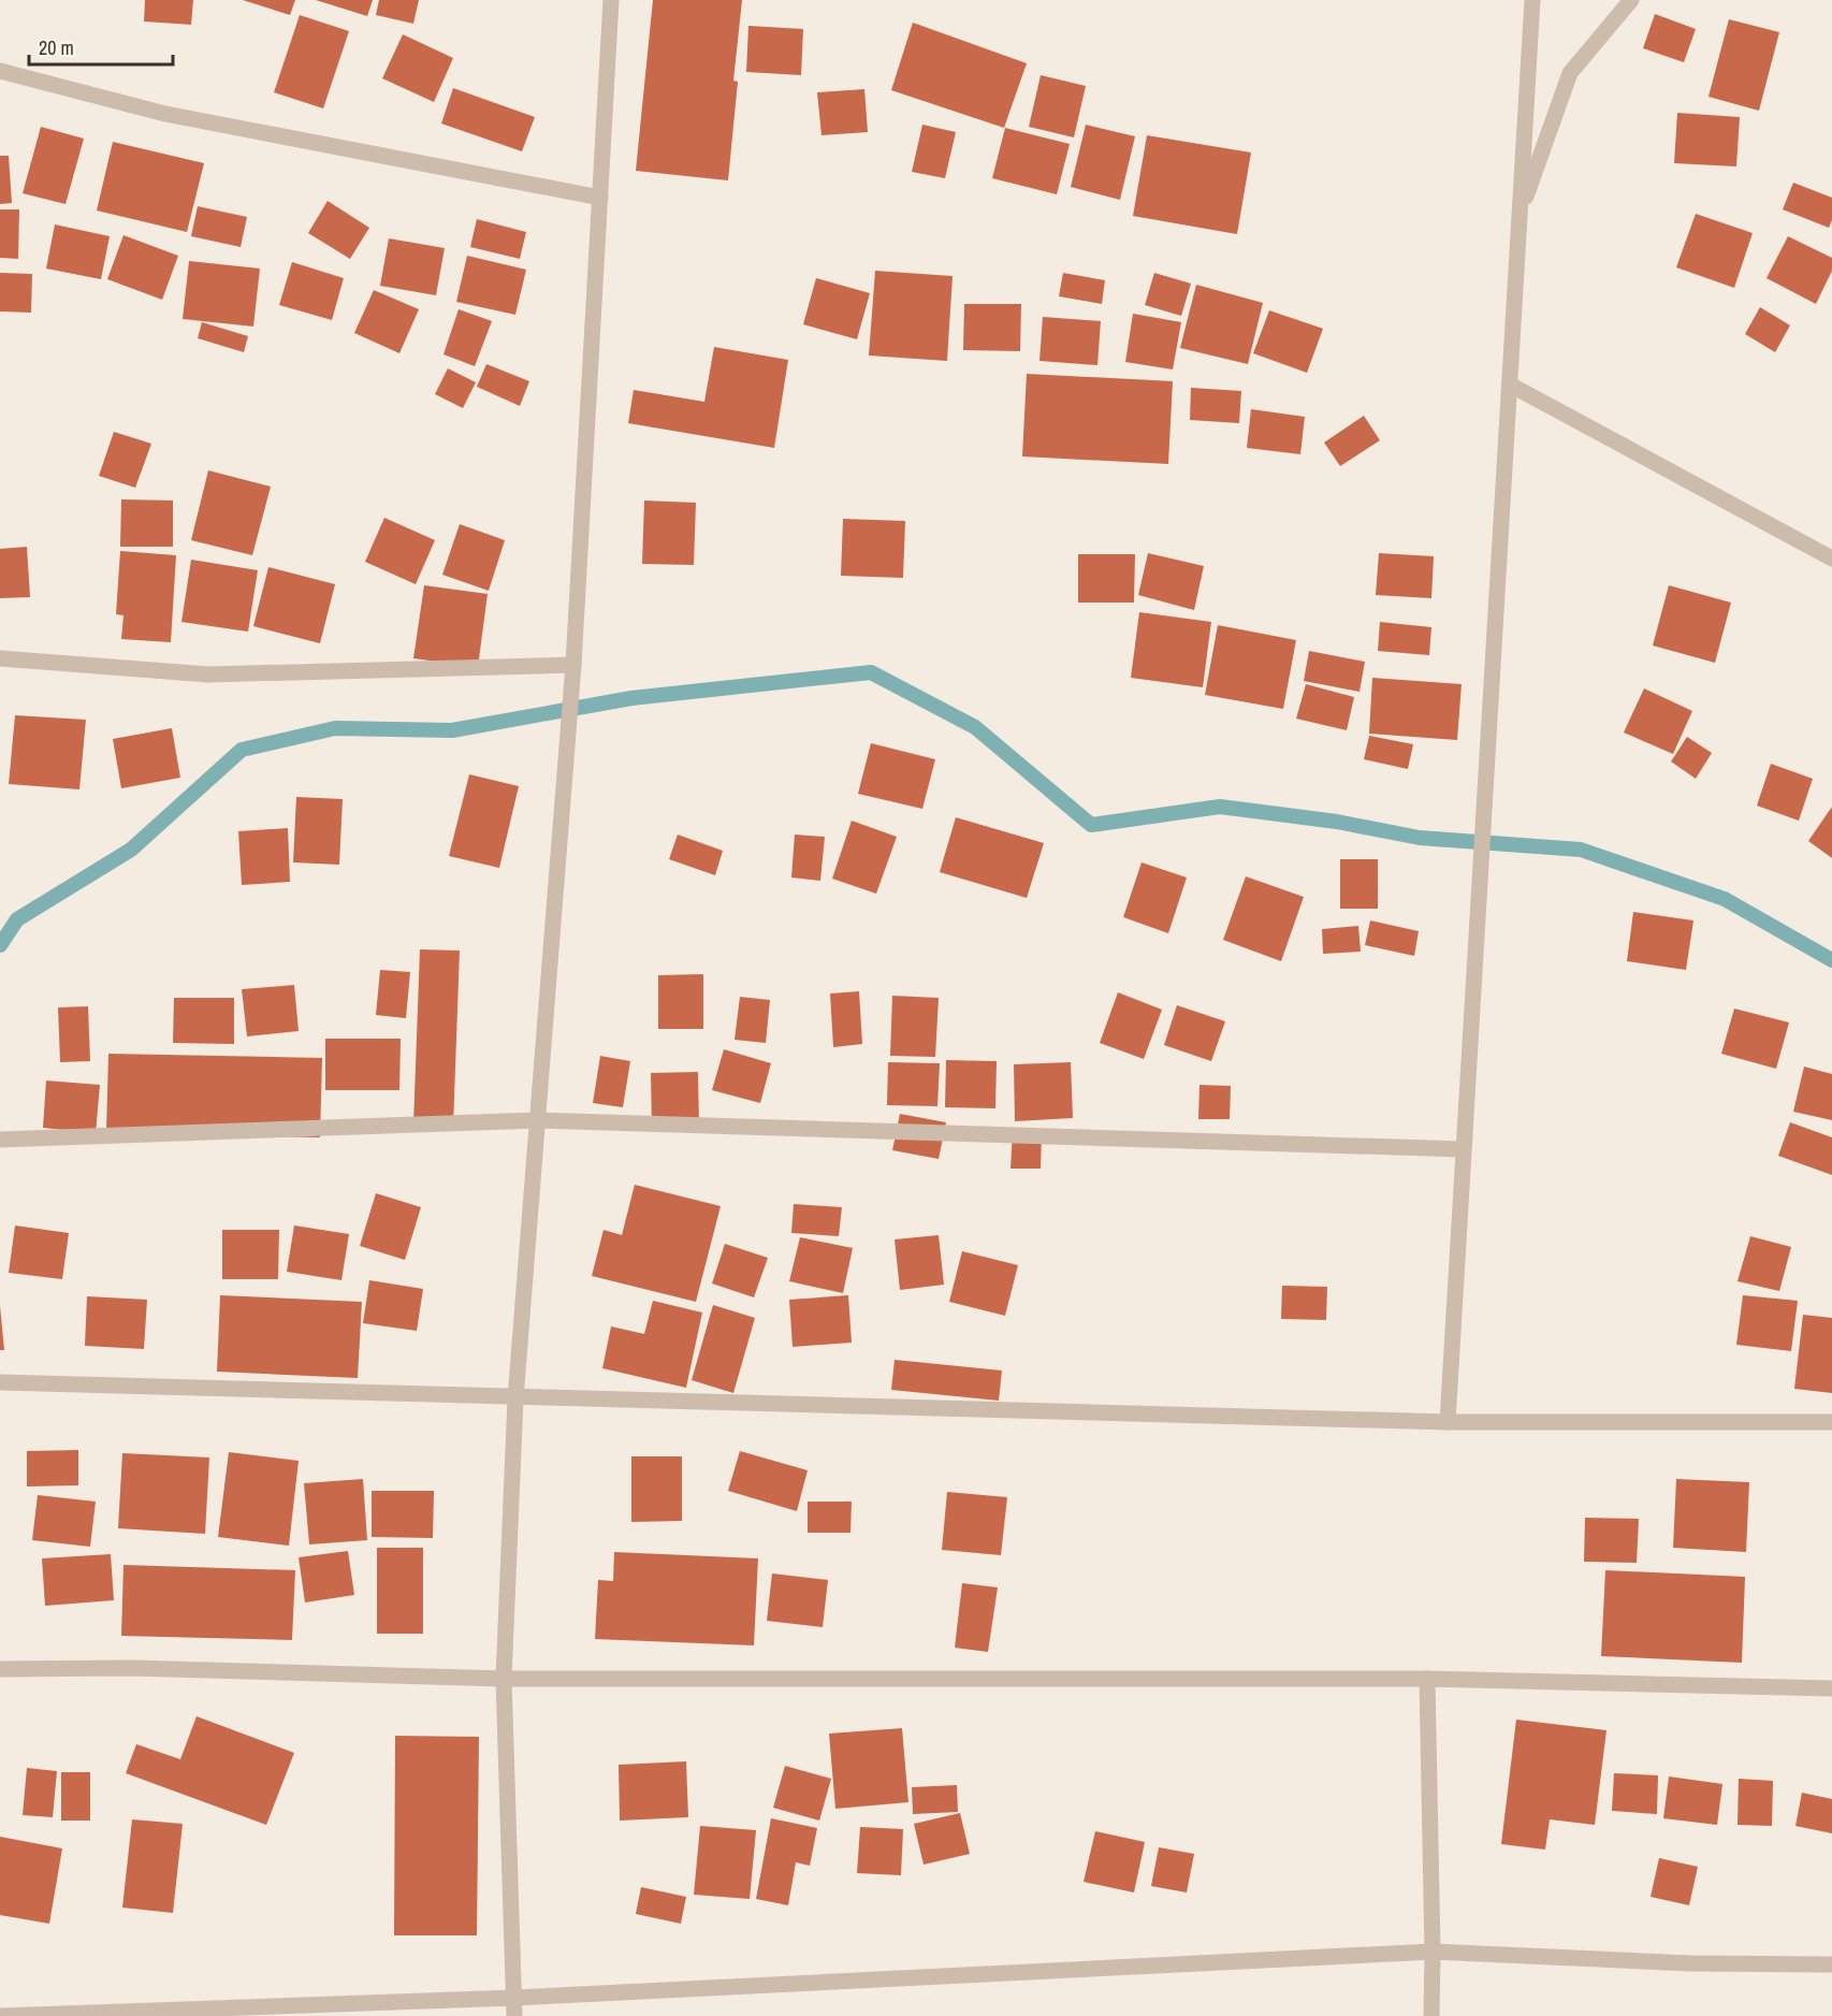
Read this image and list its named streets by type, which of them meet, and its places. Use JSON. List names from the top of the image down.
{
  "scale_bar": "20 m"
}
